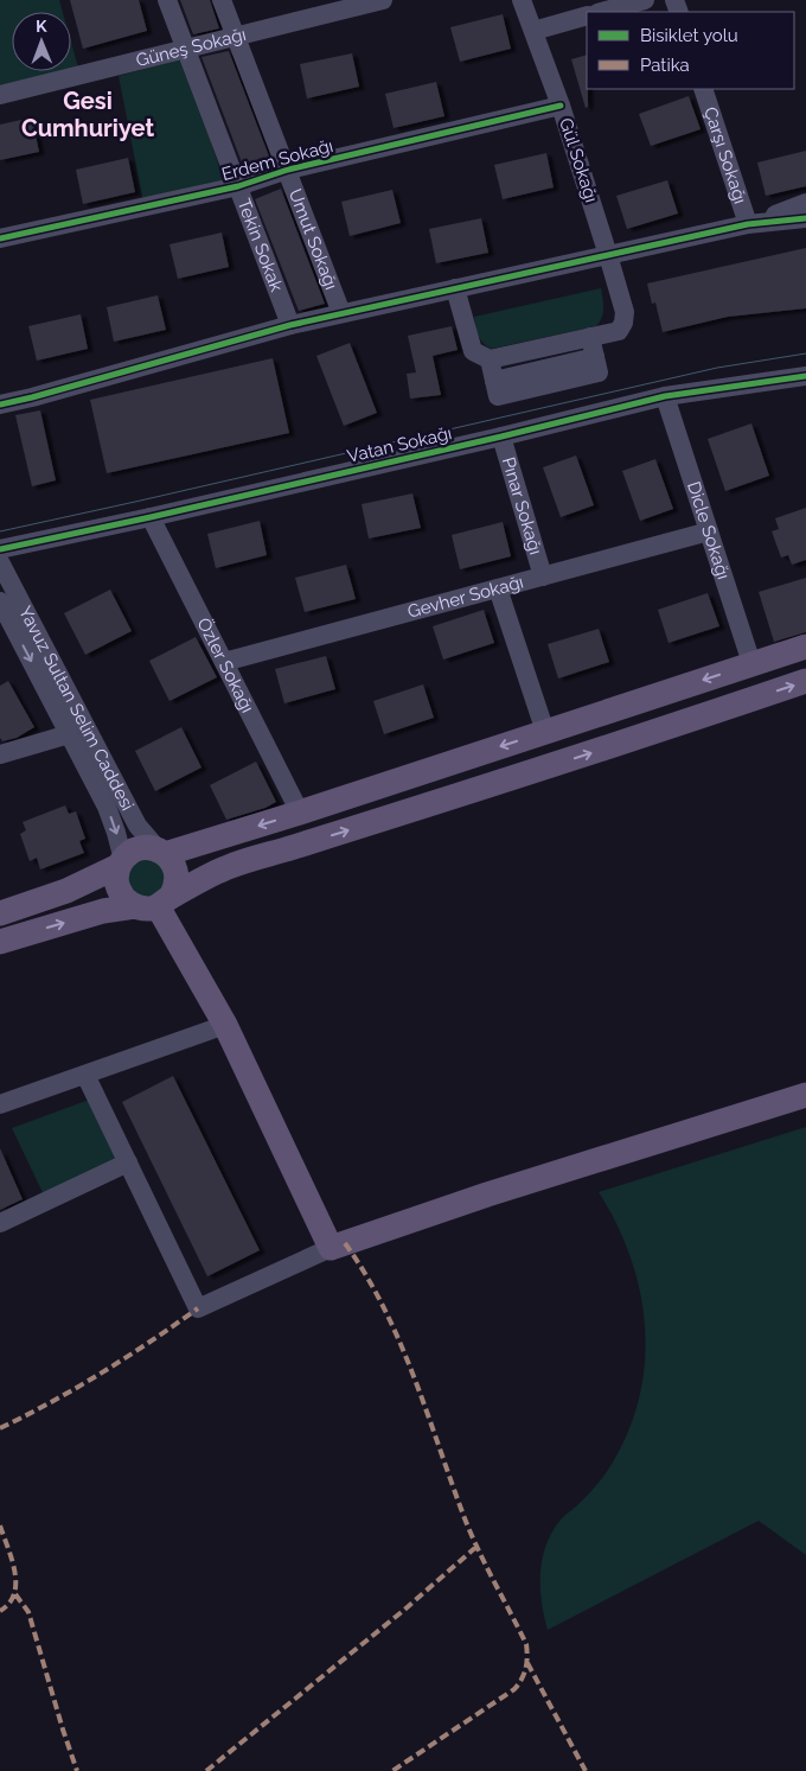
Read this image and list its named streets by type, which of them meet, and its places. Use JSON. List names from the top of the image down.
{
  "streets": {
    "street": [
      "Güneş Sokağı",
      "Çarşı Sokağı",
      "Erdem Sokağı",
      "Gül Sokağı",
      "Umut Sokağı",
      "Tekin Sokak",
      "Vatan Sokağı",
      "Pınar Sokağı",
      "Dicle Sokağı",
      "Gevher Sokağı",
      "Özler Sokağı",
      "Yavuz Sultan Selim Caddesi"
    ]
  },
  "crossings": [
    ["Güneş Sokağı", "Umut Sokağı"],
    ["Güneş Sokağı", "Tekin Sokak"],
    ["Erdem Sokağı", "Gül Sokağı"],
    ["Erdem Sokağı", "Umut Sokağı"],
    ["Erdem Sokağı", "Tekin Sokak"],
    ["Vatan Sokağı", "Pınar Sokağı"],
    ["Vatan Sokağı", "Dicle Sokağı"],
    ["Vatan Sokağı", "Özler Sokağı"],
    ["Pınar Sokağı", "Gevher Sokağı"],
    ["Dicle Sokağı", "Gevher Sokağı"],
    ["Gevher Sokağı", "Özler Sokağı"]
  ],
  "districts": ["Gesi Cumhuriyet"],
  "legend": ["Bisiklet yolu", "Patika"],
  "north": "top"
}
